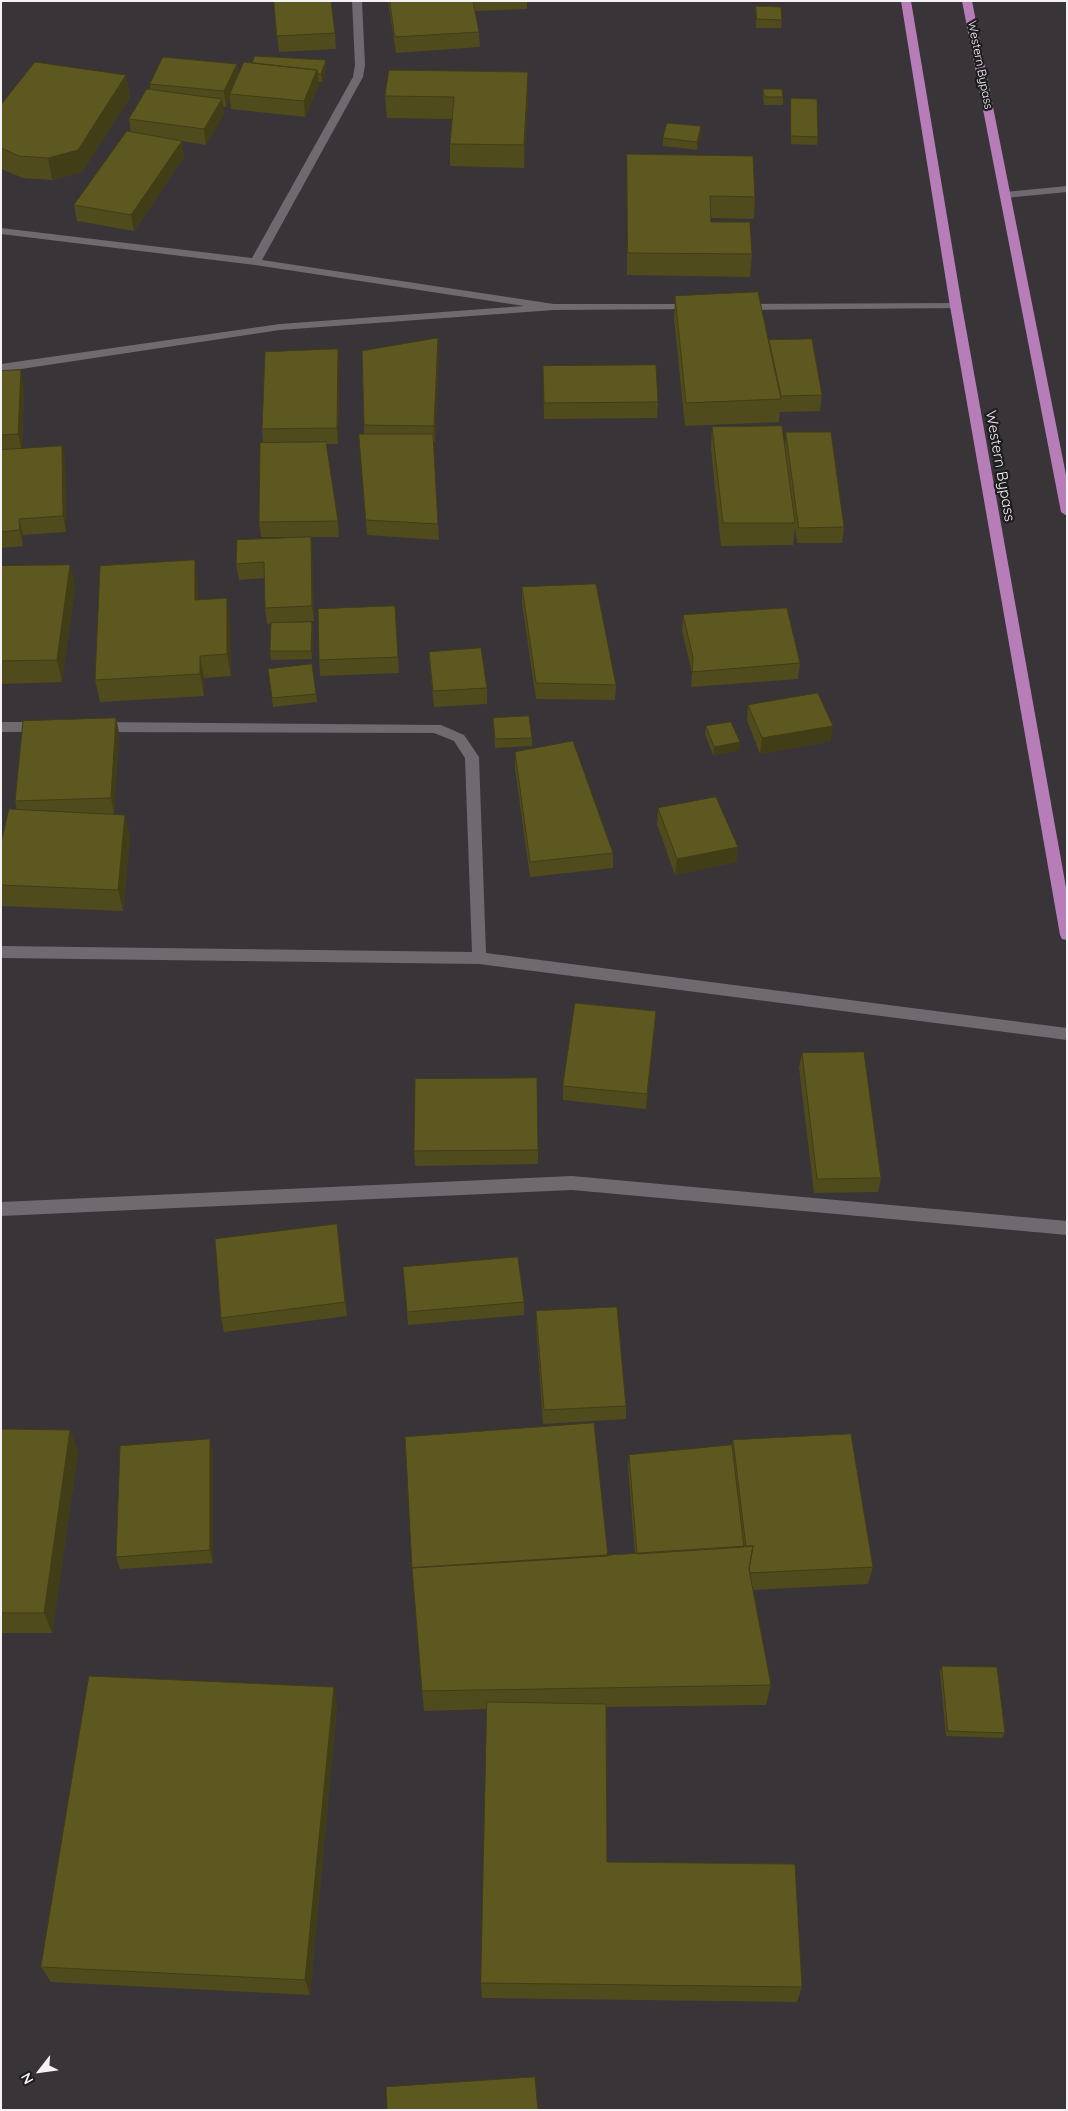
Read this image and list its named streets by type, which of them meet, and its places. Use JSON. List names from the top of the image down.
{
  "streets": {
    "main road": ["Western Bypass"]
  },
  "north": "bottom left"
}
